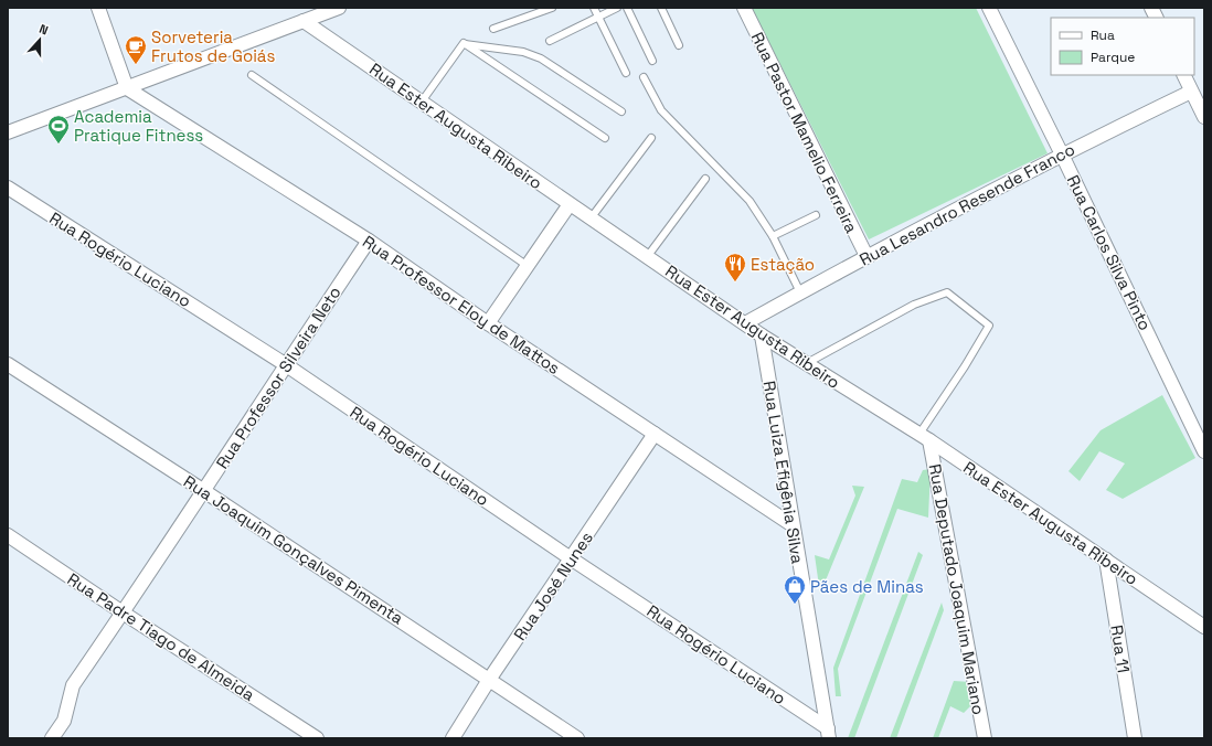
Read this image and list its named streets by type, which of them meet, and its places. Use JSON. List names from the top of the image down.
{
  "streets": {
    "street": [
      "Rua Ester Augusta Ribeiro",
      "Rua Pastor Mamelio Ferreira",
      "Rua Lesandro Resende Franco",
      "Rua Carlos Silva Pinto",
      "Rua Rogério Luciano",
      "Rua Professor Eloy de Mattos",
      "Rua Professor Silveira Neto",
      "Rua Luiza Efigênia Silva",
      "Rua Joaquim Gonçalves Pimenta",
      "Rua José Nunes",
      "Rua Deputado Joaquim Mariano",
      "Rua Padre Tiago de Almeida",
      "Rua 11"
    ]
  },
  "crossings": [
    ["Rua Ester Augusta Ribeiro", "Rua Lesandro Resende Franco"],
    ["Rua Ester Augusta Ribeiro", "Rua Luiza Efigênia Silva"],
    ["Rua Ester Augusta Ribeiro", "Rua Deputado Joaquim Mariano"],
    ["Rua Ester Augusta Ribeiro", "Rua 11"],
    ["Rua Pastor Mamelio Ferreira", "Rua Lesandro Resende Franco"],
    ["Rua Lesandro Resende Franco", "Rua Carlos Silva Pinto"],
    ["Rua Rogério Luciano", "Rua Professor Silveira Neto"],
    ["Rua Rogério Luciano", "Rua Luiza Efigênia Silva"],
    ["Rua Rogério Luciano", "Rua José Nunes"],
    ["Rua Professor Eloy de Mattos", "Rua Professor Silveira Neto"],
    ["Rua Professor Eloy de Mattos", "Rua Luiza Efigênia Silva"],
    ["Rua Professor Eloy de Mattos", "Rua José Nunes"],
    ["Rua Professor Silveira Neto", "Rua Joaquim Gonçalves Pimenta"],
    ["Rua Professor Silveira Neto", "Rua Padre Tiago de Almeida"],
    ["Rua Joaquim Gonçalves Pimenta", "Rua José Nunes"]
  ],
  "places": {
    "cafe": ["Sorveteria Frutos de Goiás"],
    "sports": ["Academia Pratique Fitness"],
    "restaurant": ["Estação"],
    "shop": ["Pães de Minas"]
  },
  "legend": ["Rua", "Parque"],
  "north": "top"
}
